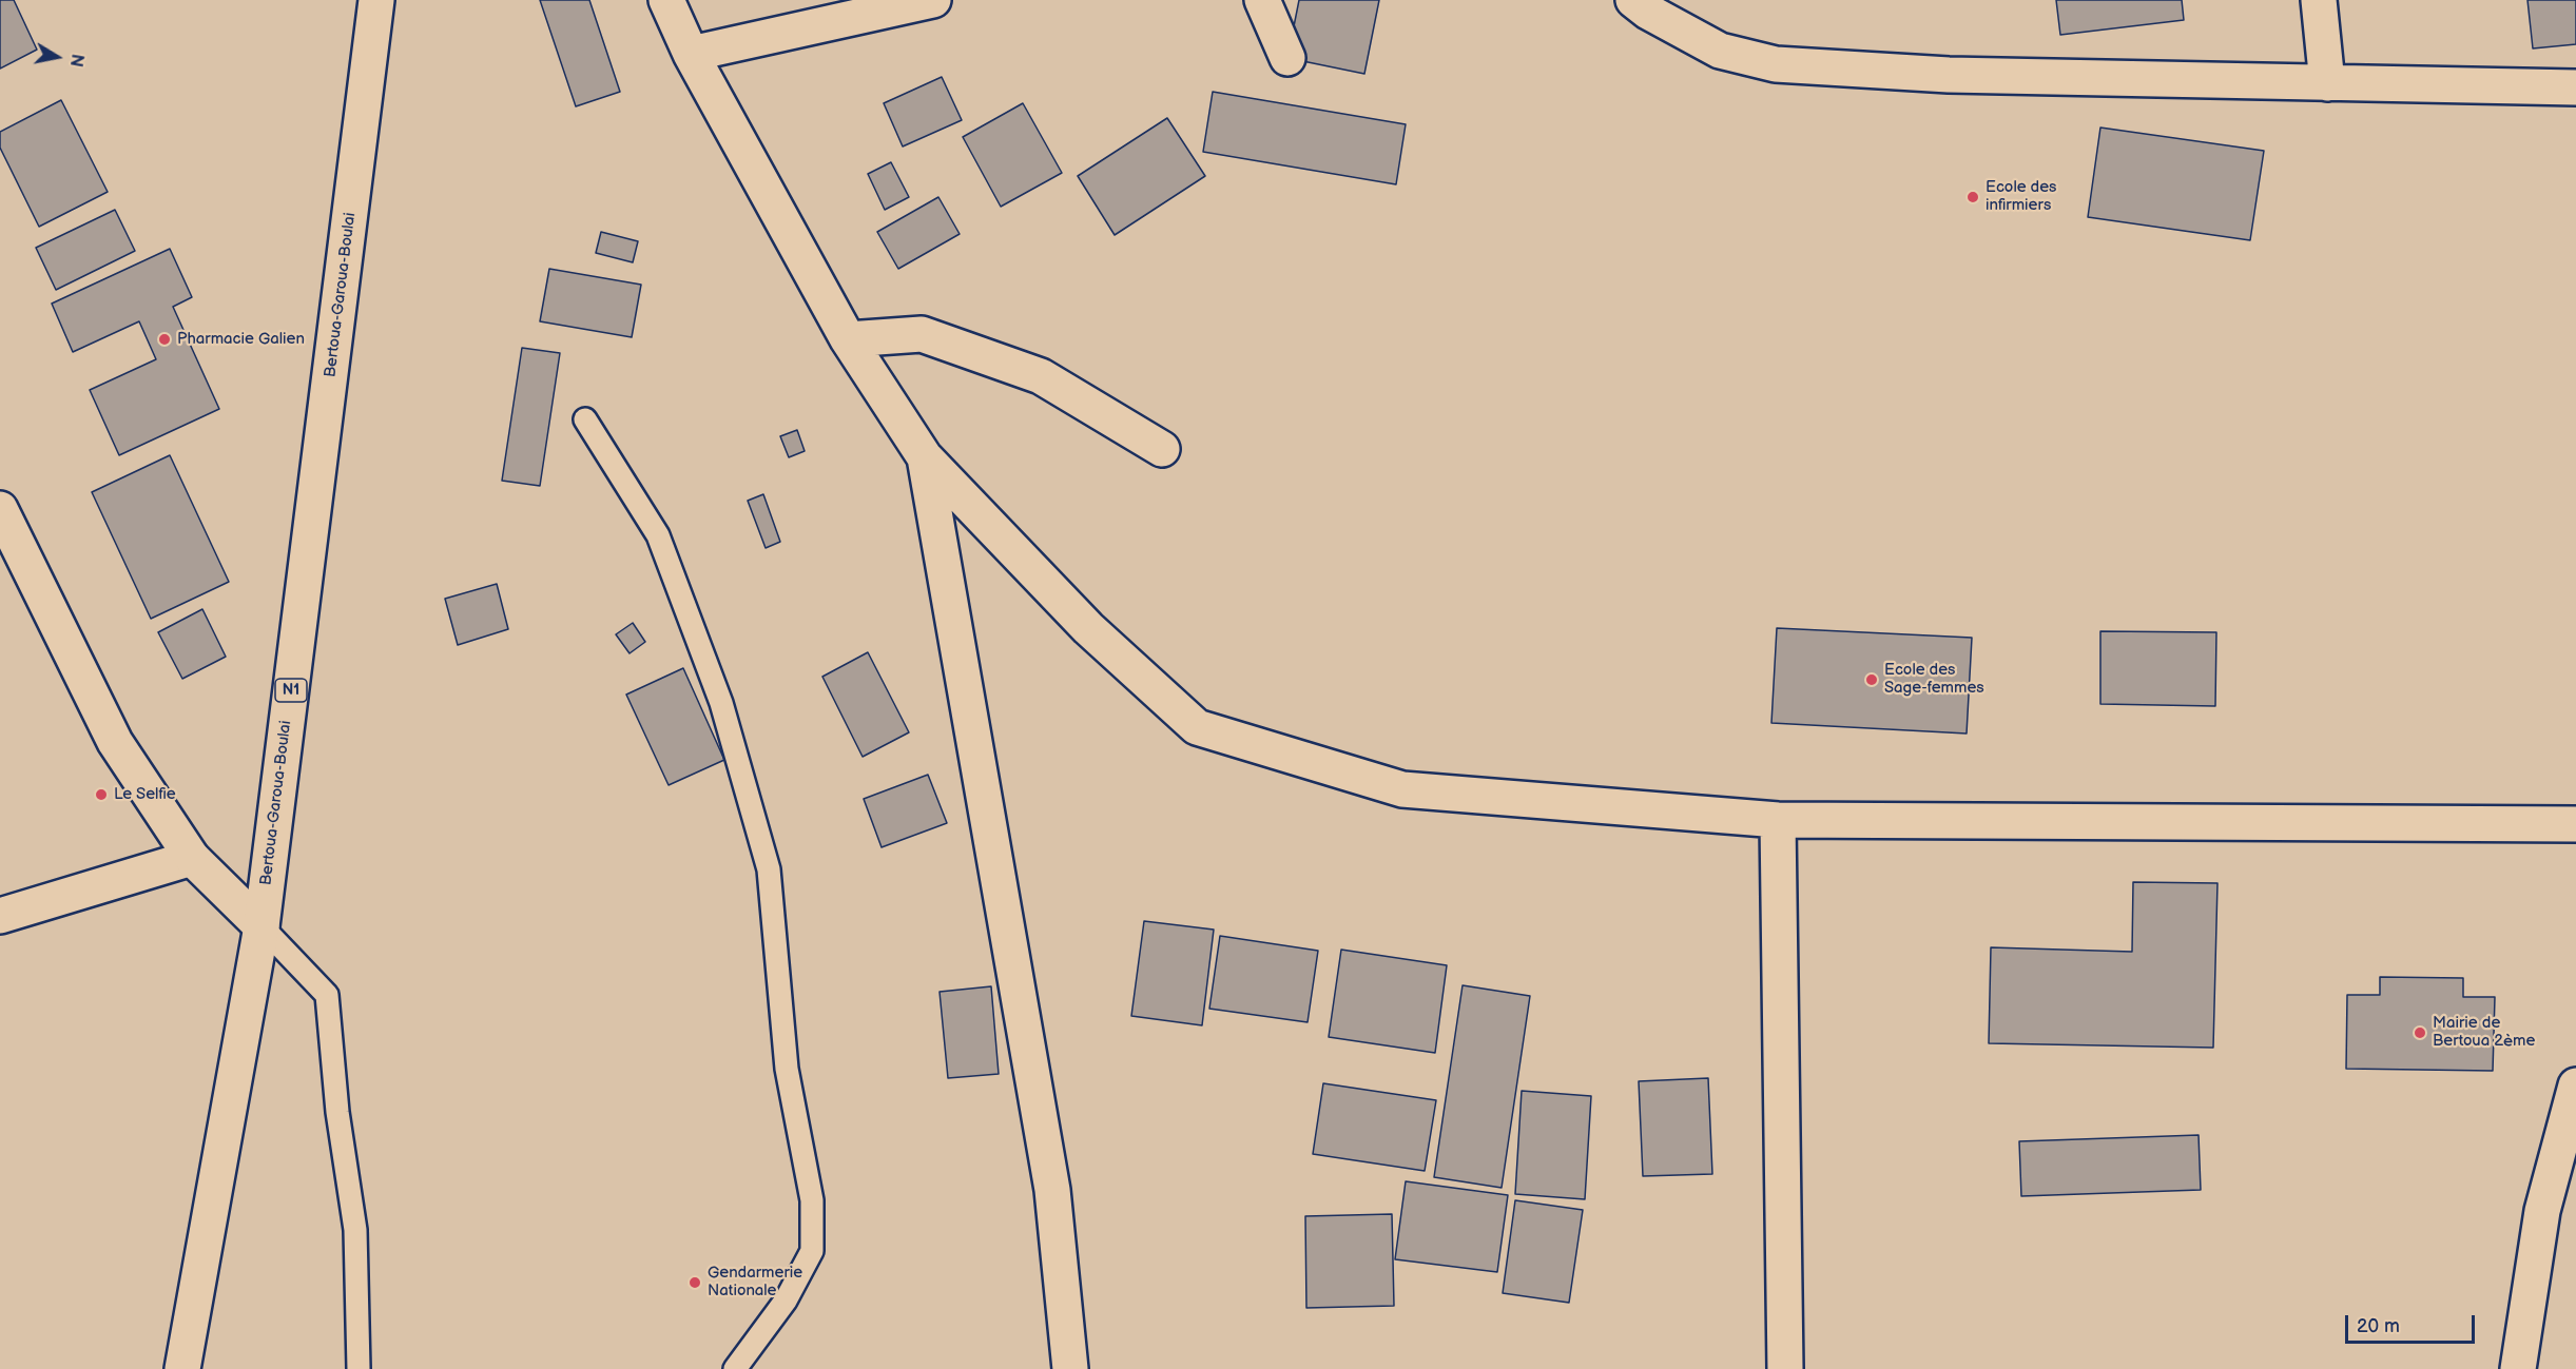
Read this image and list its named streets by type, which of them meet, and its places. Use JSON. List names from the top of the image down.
{
  "streets": {
    "main road": ["Bertoua-Garoua-Boulai", "N1"]
  },
  "places": [
    "Ecole des infirmiers",
    "Pharmacie Galien",
    "Ecole des Sage-femmes",
    "Le Selfie",
    "Mairie de Bertoua 2ème",
    "Gendarmerie Nationale"
  ],
  "scale_bar": "20 m",
  "north": "right"
}
